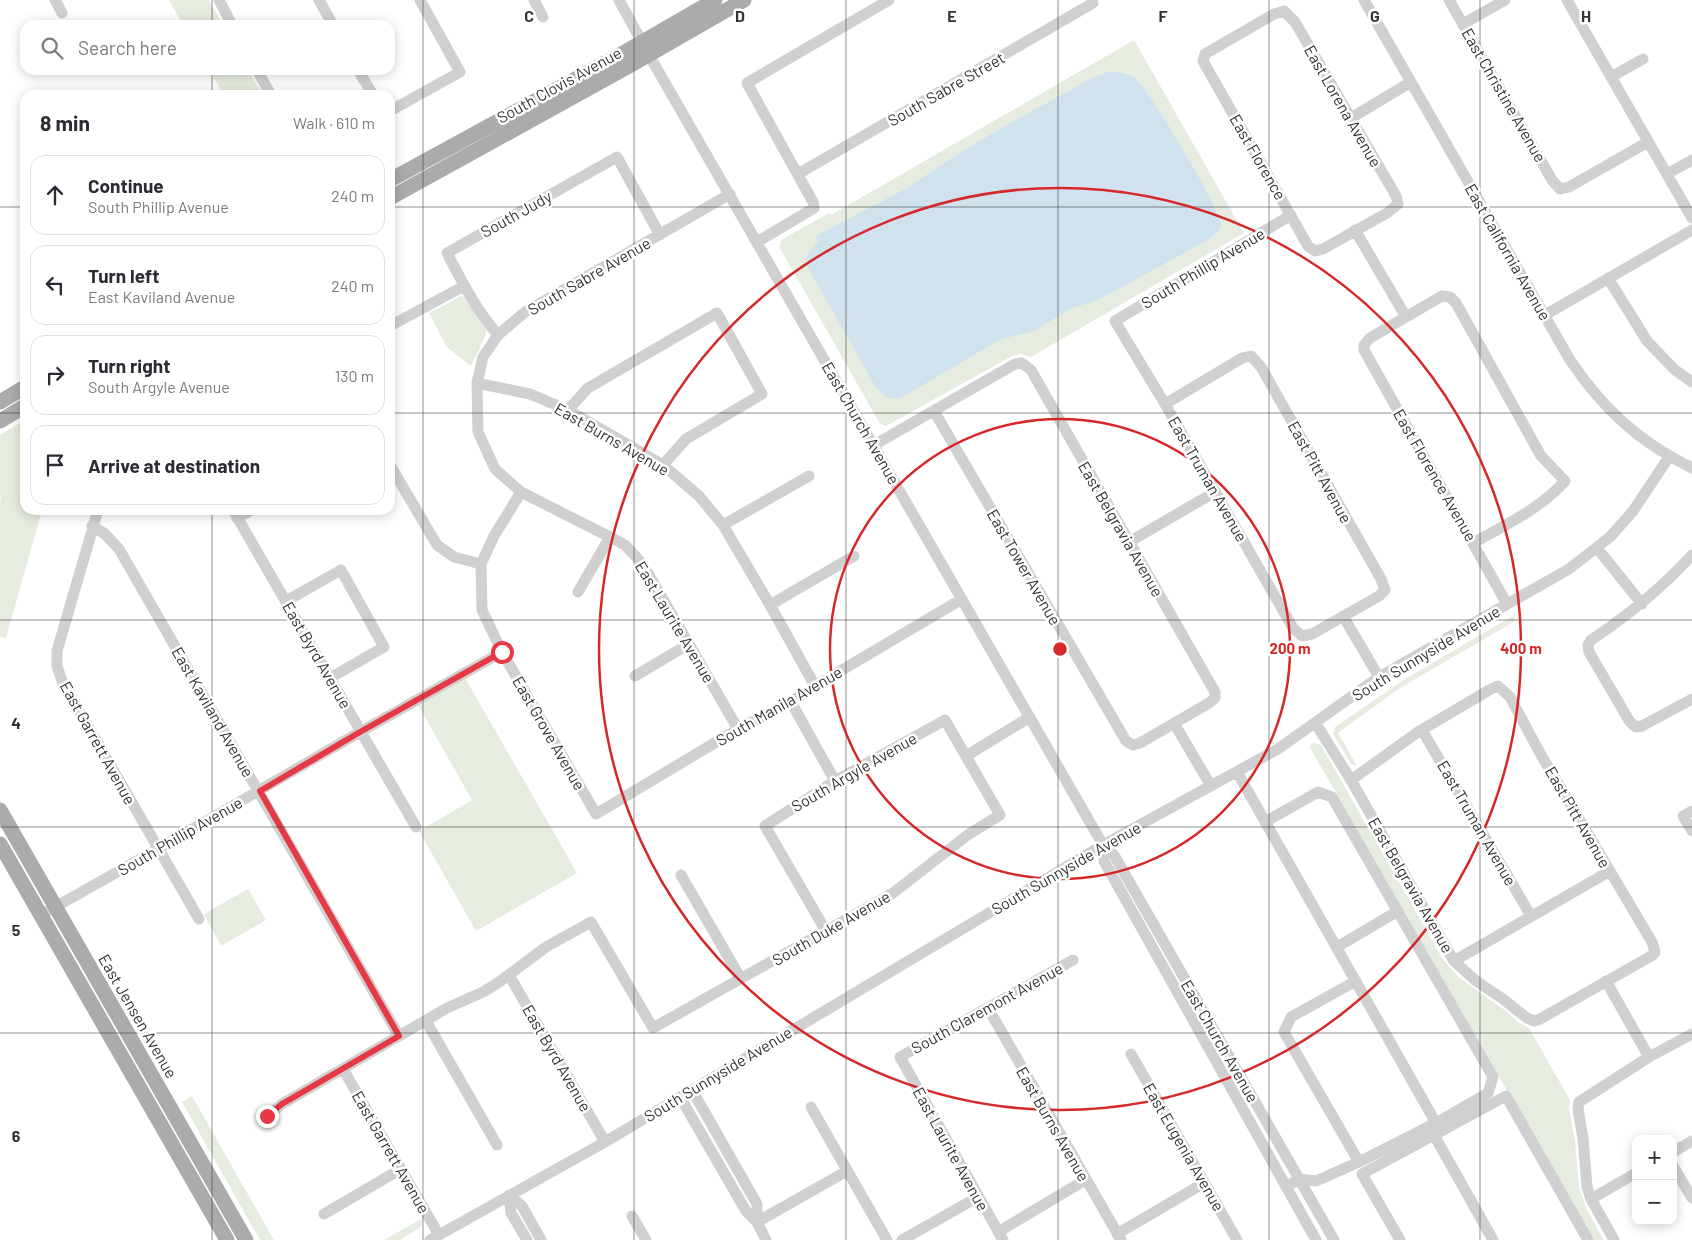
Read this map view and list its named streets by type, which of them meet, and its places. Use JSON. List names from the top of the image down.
{
  "streets": {
    "main road": ["South Clovis Avenue", "East Jensen Avenue"],
    "street": [
      "South Sabre Street",
      "East Christine Avenue",
      "East Lorena Avenue",
      "East Florence",
      "South Judy",
      "East California Avenue",
      "South Phillip Avenue",
      "South Sabre Avenue",
      "East Church Avenue",
      "East Burns Avenue",
      "East Pitt Avenue",
      "East Florence Avenue",
      "East Truman Avenue",
      "East Belgravia Avenue",
      "East Tower Avenue",
      "East Laurite Avenue",
      "South Sunnyside Avenue",
      "East Byrd Avenue",
      "South Manila Avenue",
      "East Kaviland Avenue",
      "East Grove Avenue",
      "East Garrett Avenue",
      "South Argyle Avenue",
      "South Duke Avenue",
      "South Claremont Avenue",
      "East Eugenia Avenue"
    ]
  },
  "crossings": [
    ["South Clovis Avenue", "East Church Avenue"],
    ["East Lorena Avenue", "East Florence"],
    ["East Florence", "South Phillip Avenue"],
    ["South Judy", "South Sabre Avenue"],
    ["East California Avenue", "South Sunnyside Avenue"],
    ["South Phillip Avenue", "East Truman Avenue"],
    ["South Phillip Avenue", "East Byrd Avenue"],
    ["South Phillip Avenue", "East Kaviland Avenue"],
    ["South Phillip Avenue", "East Grove Avenue"],
    ["South Phillip Avenue", "East Garrett Avenue"],
    ["South Phillip Avenue", "East Jensen Avenue"],
    ["South Sabre Avenue", "East Church Avenue"],
    ["South Sabre Avenue", "East Burns Avenue"],
    ["South Sabre Avenue", "East Laurite Avenue"],
    ["East Church Avenue", "South Sunnyside Avenue"],
    ["East Church Avenue", "South Manila Avenue"],
    ["East Burns Avenue", "East Laurite Avenue"],
    ["East Burns Avenue", "South Manila Avenue"],
    ["East Burns Avenue", "South Claremont Avenue"],
    ["East Pitt Avenue", "East Truman Avenue"],
    ["East Pitt Avenue", "East Belgravia Avenue"],
    ["East Florence Avenue", "South Sunnyside Avenue"],
    ["East Belgravia Avenue", "East Tower Avenue"],
    ["East Belgravia Avenue", "South Sunnyside Avenue"],
    ["East Laurite Avenue", "South Manila Avenue"],
    ["East Laurite Avenue", "South Claremont Avenue"],
    ["South Sunnyside Avenue", "East Byrd Avenue"],
    ["South Sunnyside Avenue", "East Garrett Avenue"],
    ["East Byrd Avenue", "South Duke Avenue"],
    ["South Manila Avenue", "East Grove Avenue"],
    ["East Kaviland Avenue", "East Garrett Avenue"],
    ["South Argyle Avenue", "South Duke Avenue"]
  ],
  "page": {
    "search": "Search here",
    "heading": ["8 min", "Walk · 610 m"],
    "list": [
      ["Continue", "South Phillip Avenue", "240 m"],
      ["Turn left", "East Kaviland Avenue", "240 m"],
      ["Turn right", "South Argyle Avenue", "130 m"],
      "Arrive at destination"
    ],
    "map_buttons": ["+", "−"]
  },
  "grid": {
    "columns": [
      "C",
      "D",
      "E",
      "F",
      "G",
      "H"
    ],
    "rows": ["4", "5", "6"]
  },
  "rings": ["200 m", "400 m"]
}
